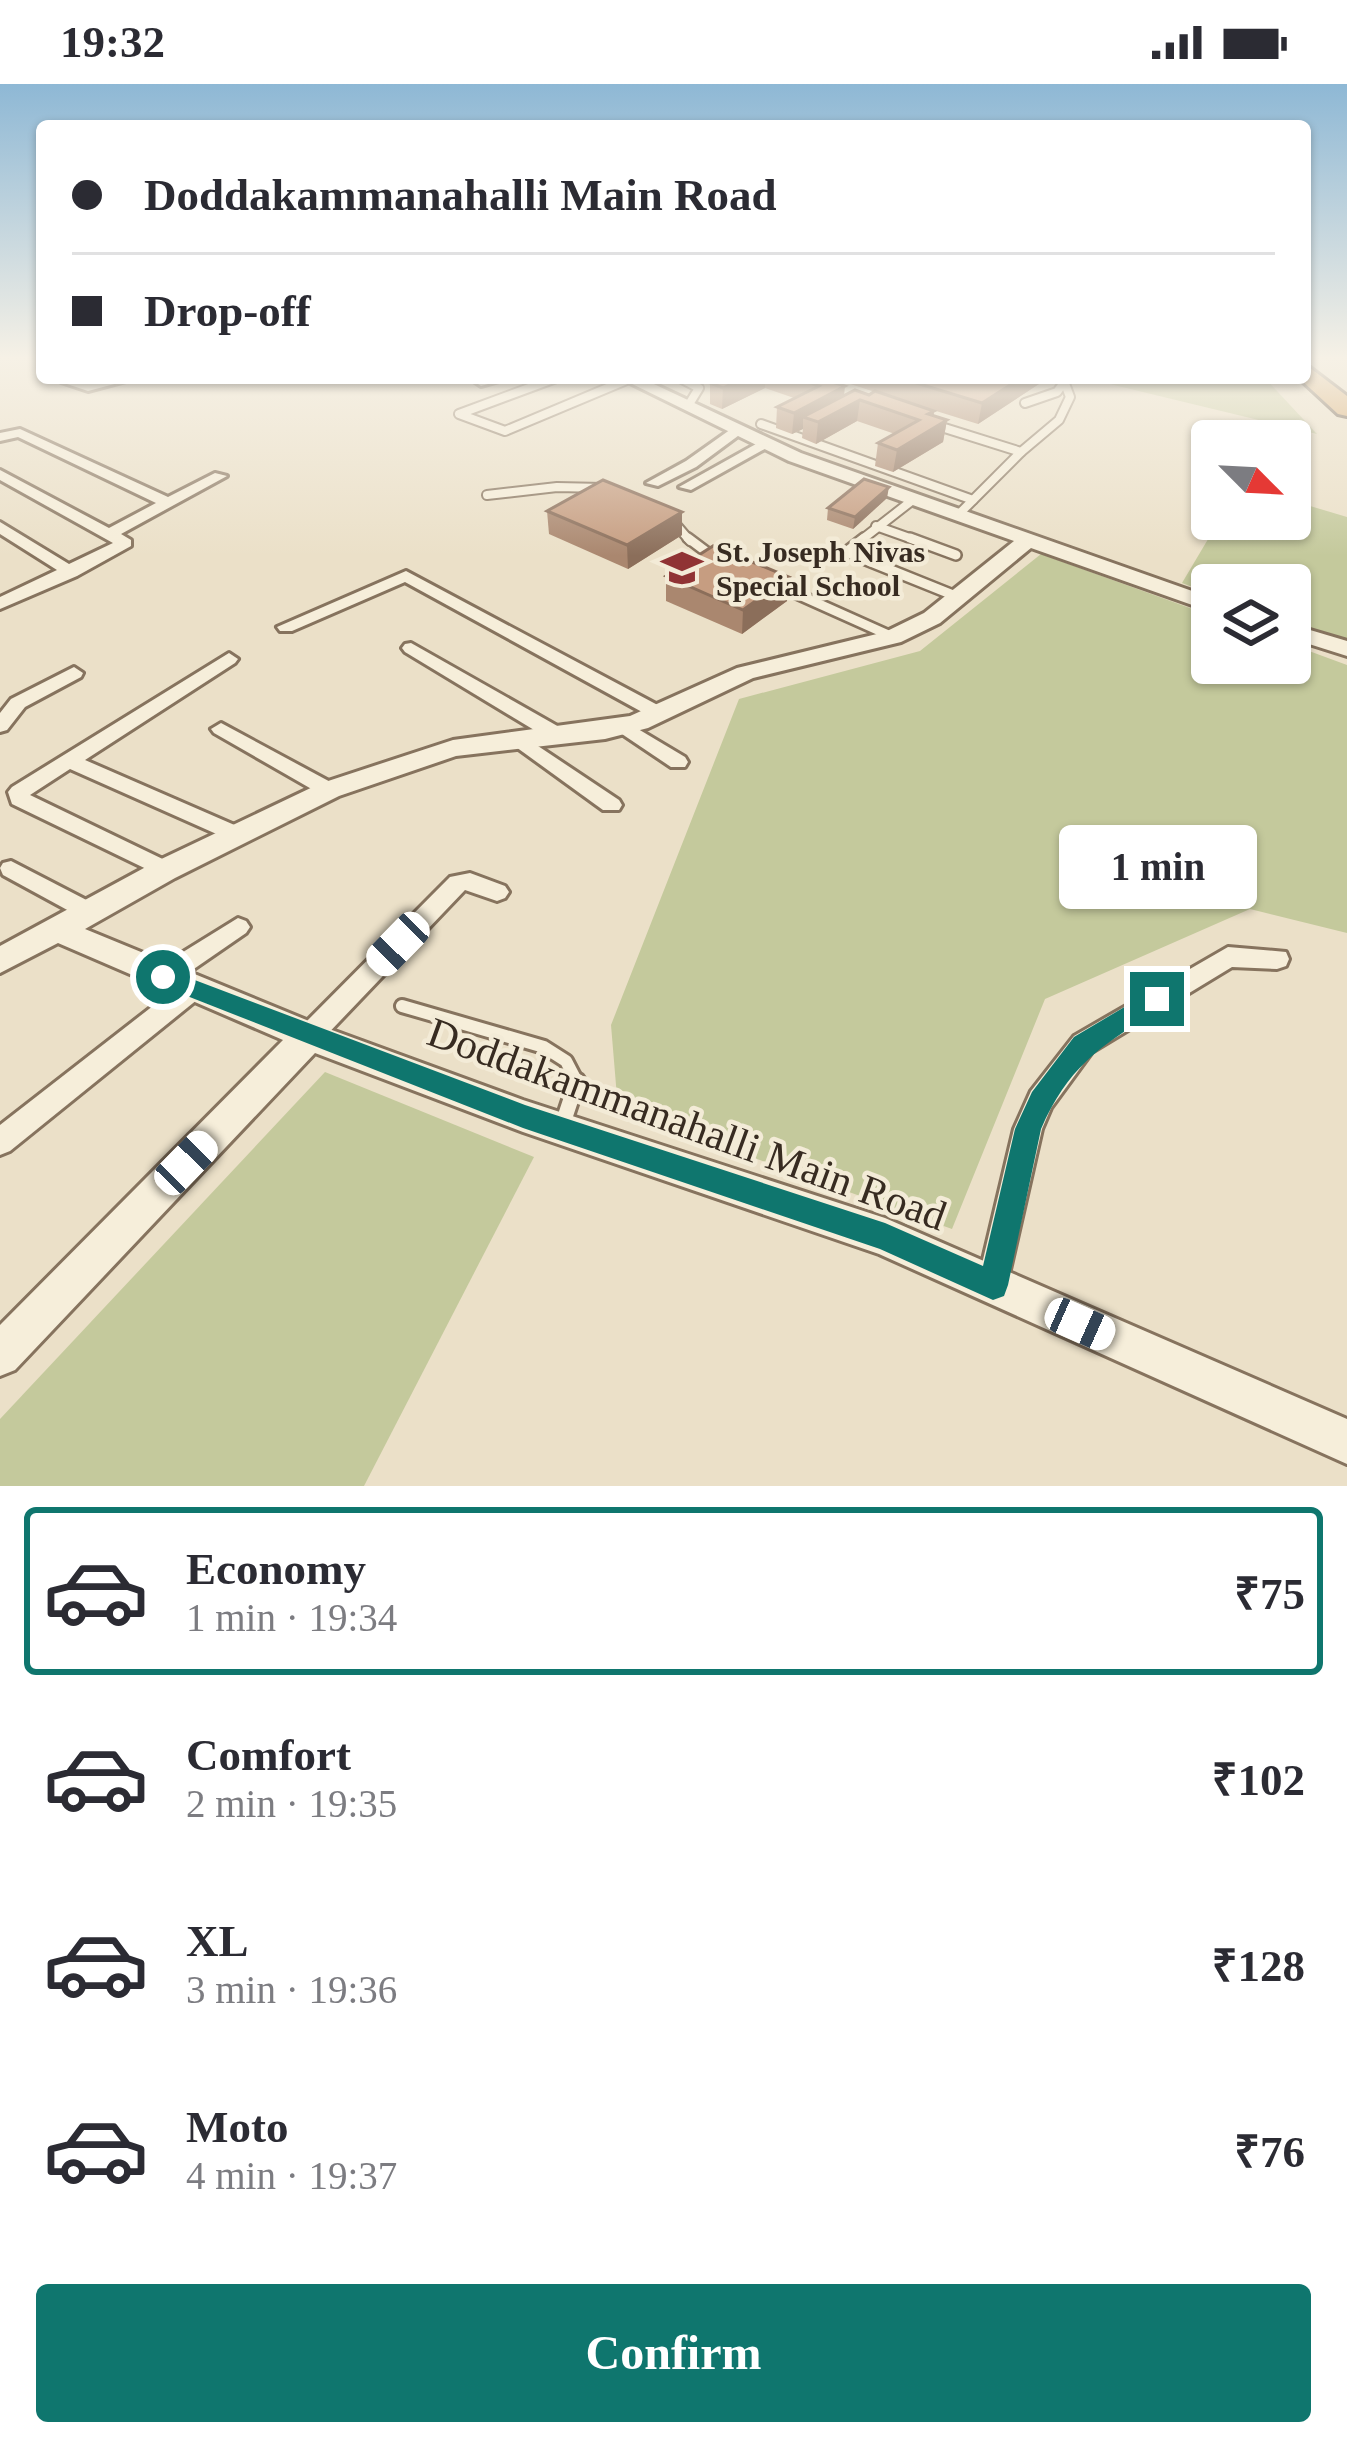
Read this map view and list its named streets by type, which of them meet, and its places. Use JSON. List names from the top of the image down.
{
  "streets": {
    "street": ["Doddakammanahalli Main Road"]
  },
  "places": {
    "school or university": ["St. Joseph Nivas Special School"]
  },
  "north": "bottom right",
  "page": {
    "status": "19:32",
    "banner": ["Doddakammanahalli Main Road", "Drop-off"],
    "bubble": "1 min",
    "list": [
      {
        "name": "Economy",
        "note": "1 min · 19:34",
        "value": "₹75"
      },
      {
        "name": "Comfort",
        "note": "2 min · 19:35",
        "value": "₹102"
      },
      {
        "name": "XL",
        "note": "3 min · 19:36",
        "value": "₹128"
      },
      {
        "name": "Moto",
        "note": "4 min · 19:37",
        "value": "₹76"
      }
    ],
    "buttons": "Confirm"
  }
}
